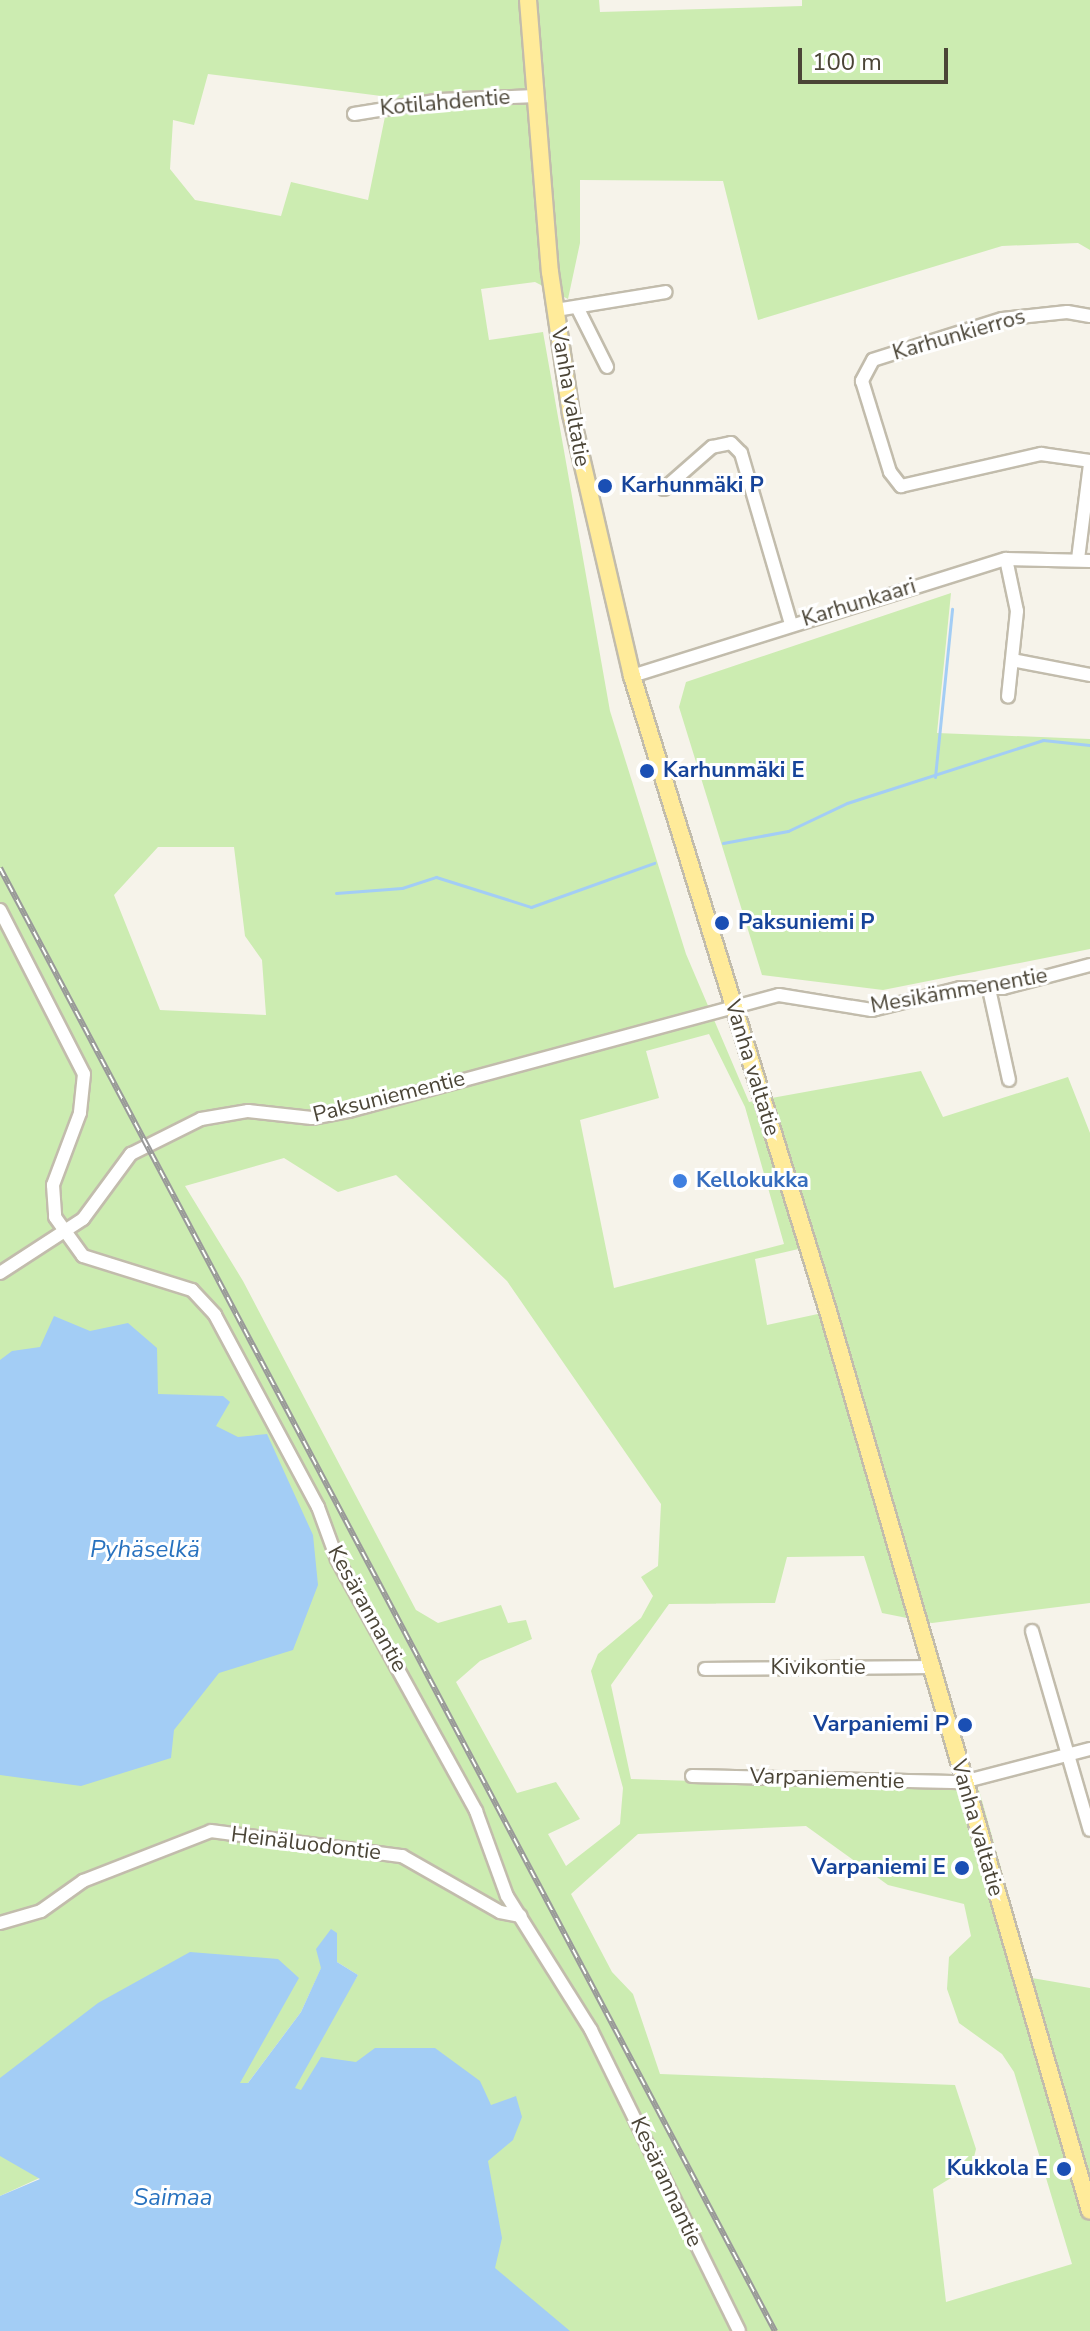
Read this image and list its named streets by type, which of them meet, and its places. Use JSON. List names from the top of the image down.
{
  "streets": {
    "main road": ["Vanha valtatie"],
    "street": [
      "Kotilahdentie",
      "Karhunkierros",
      "Karhunkaari",
      "Mesikämmenentie",
      "Paksuniementie",
      "Kesärannantie",
      "Kivikontie",
      "Varpaniementie",
      "Heinäluodontie"
    ]
  },
  "crossings": [
    ["Kotilahdentie", "Vanha valtatie"],
    ["Karhunkierros", "Karhunkaari"],
    ["Vanha valtatie", "Karhunkaari"],
    ["Vanha valtatie", "Mesikämmenentie"],
    ["Vanha valtatie", "Paksuniementie"],
    ["Vanha valtatie", "Kivikontie"],
    ["Vanha valtatie", "Varpaniementie"],
    ["Mesikämmenentie", "Paksuniementie"],
    ["Paksuniementie", "Kesärannantie"],
    ["Kesärannantie", "Heinäluodontie"]
  ],
  "water": ["Pyhäselkä", "Saimaa"],
  "places": [
    "Karhunmäki P",
    "Karhunmäki E",
    "Paksuniemi P",
    "Kellokukka",
    "Varpaniemi P",
    "Varpaniemi E",
    "Kukkola E"
  ],
  "scale_bar": "100 m"
}
